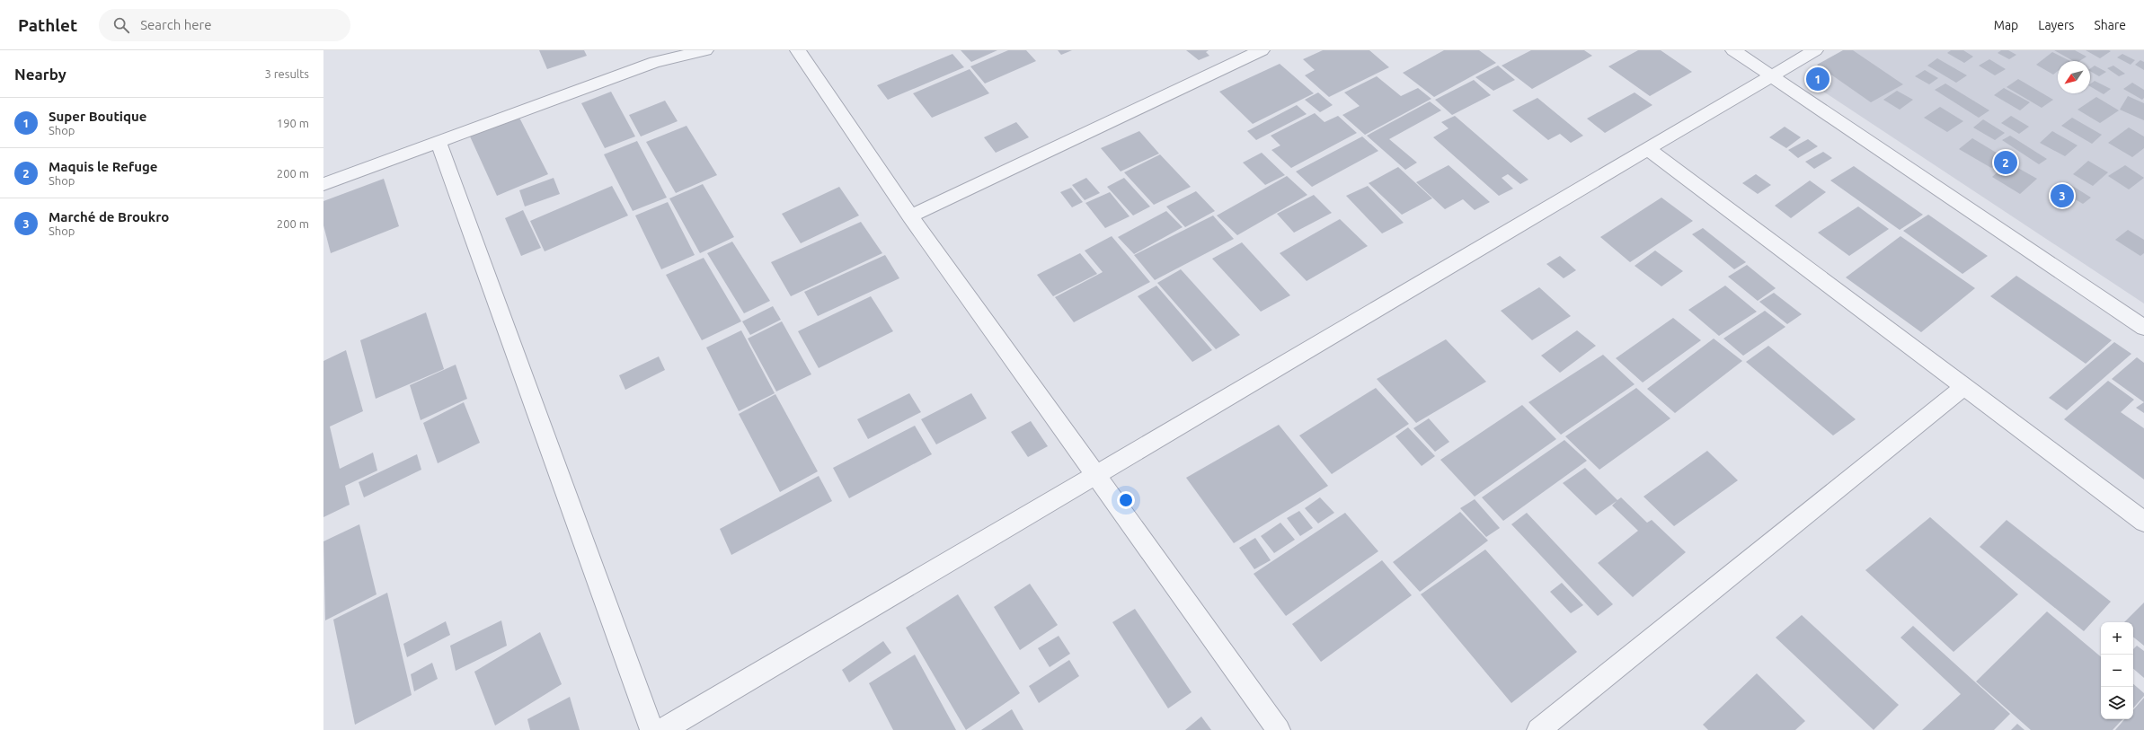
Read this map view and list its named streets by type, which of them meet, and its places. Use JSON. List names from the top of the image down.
{
  "north": "bottom left",
  "page": {
    "header": "Pathlet",
    "search": "Search here",
    "nav": ["Map", "Layers", "Share"],
    "heading": ["Nearby", "3 results"],
    "pins": ["1", "2", "3"],
    "list": [
      {
        "mark": "1",
        "name": "Super Boutique",
        "note": "Shop",
        "value": "190 m"
      },
      {
        "mark": "2",
        "name": "Maquis le Refuge",
        "note": "Shop",
        "value": "200 m"
      },
      {
        "mark": "3",
        "name": "Marché de Broukro",
        "note": "Shop",
        "value": "200 m"
      }
    ],
    "map_buttons": ["+", "−"]
  }
}
